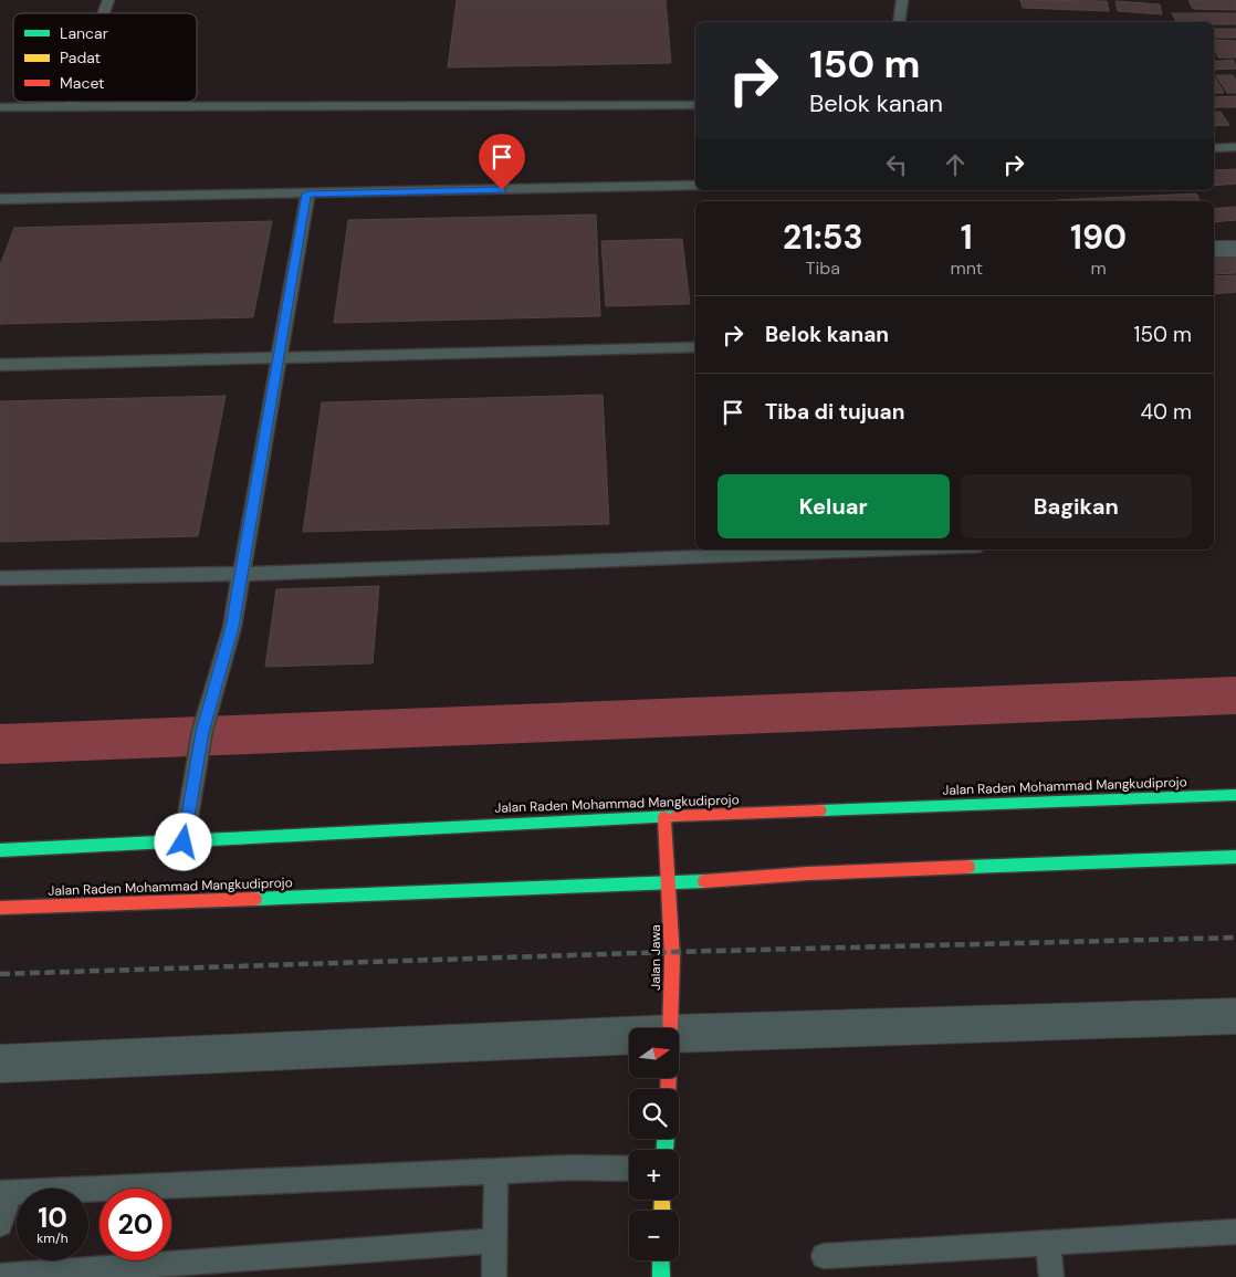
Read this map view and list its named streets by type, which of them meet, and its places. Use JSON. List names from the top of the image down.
{
  "streets": {
    "main road": ["Jalan Raden Mohammad Mangkudiprojo", "Jalan Jawa"]
  },
  "crossings": [
    ["Jalan Raden Mohammad Mangkudiprojo", "Jalan Jawa"]
  ],
  "legend": ["Lancar", "Padat", "Macet"],
  "north": "right",
  "page": {
    "turn": ["150 m", "Belok kanan"],
    "eta": [
      "21:53",
      "Tiba",
      "1",
      "mnt",
      "190",
      "m"
    ],
    "list": [
      {
        "name": "Belok kanan",
        "value": "150 m"
      },
      {
        "name": "Tiba di tujuan",
        "value": "40 m"
      }
    ],
    "buttons": ["Keluar", "Bagikan"],
    "map_buttons": ["+", "−"],
    "speed": "10 km/h",
    "limit": "20"
  }
}
